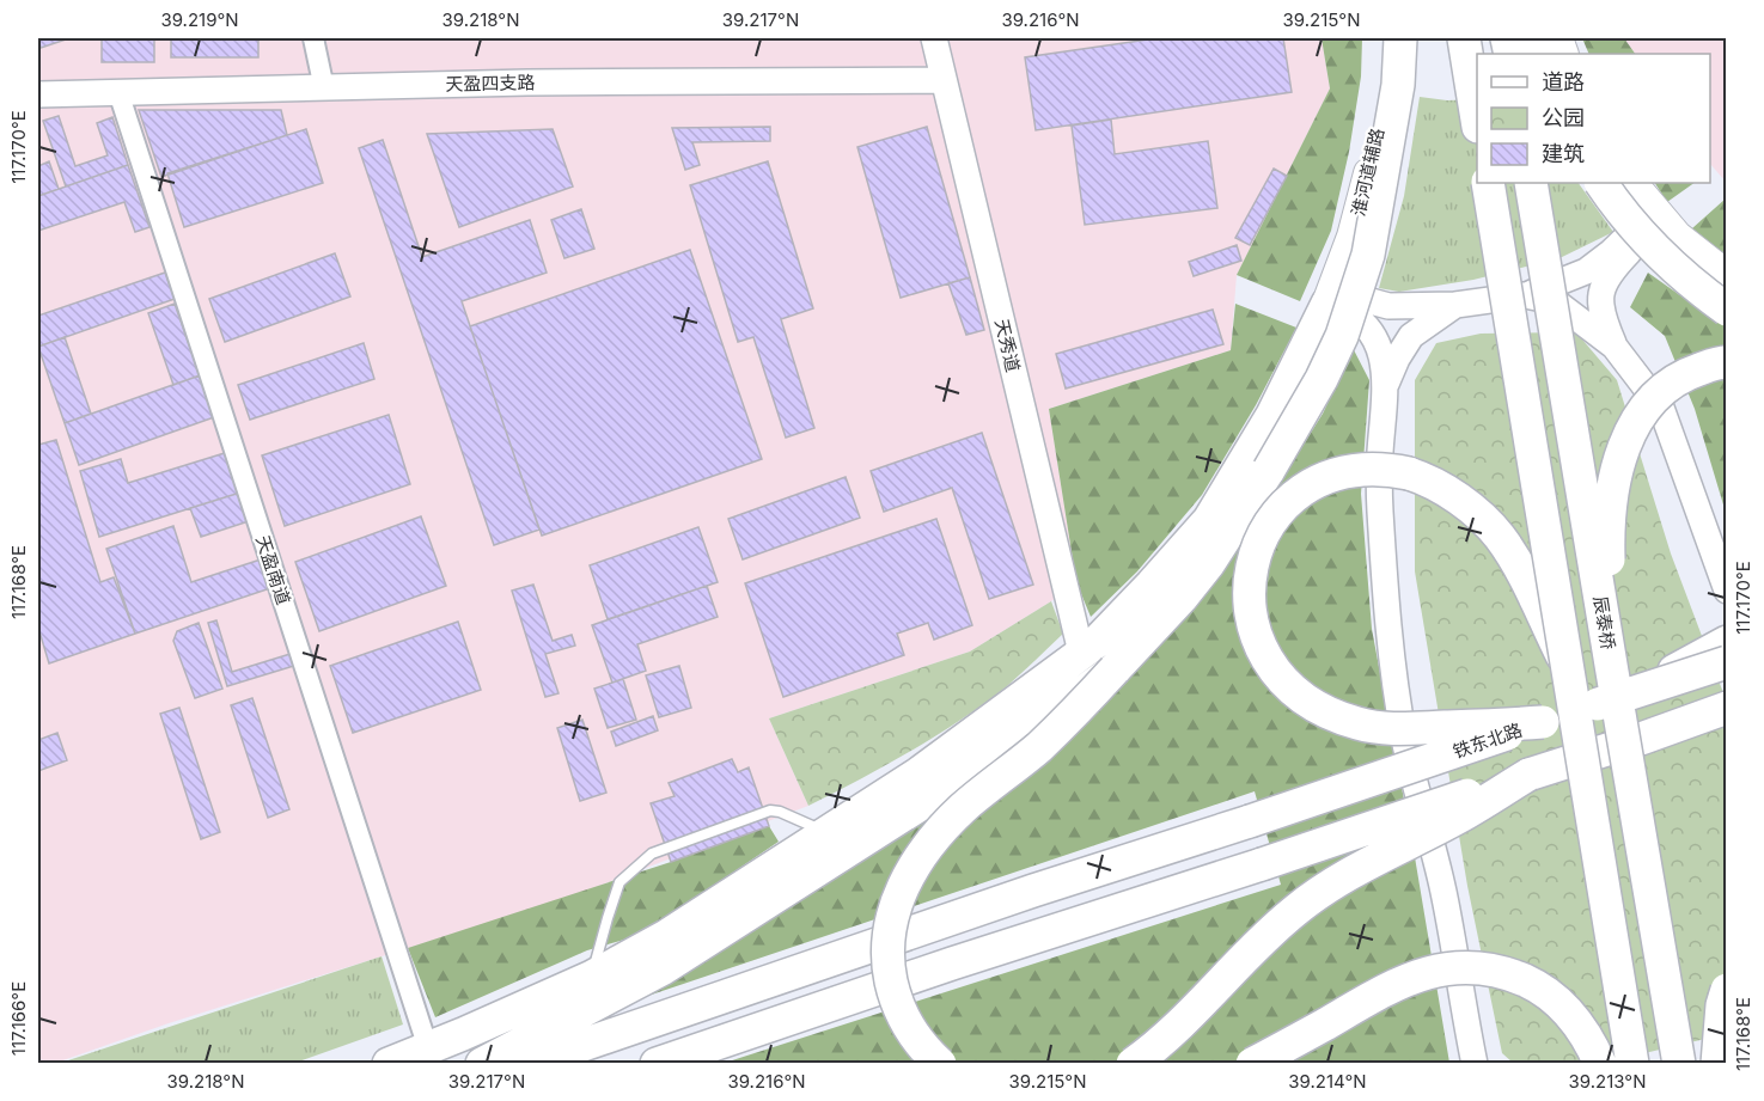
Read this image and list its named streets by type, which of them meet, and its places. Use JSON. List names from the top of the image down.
{
  "streets": {
    "highway": ["辰泰桥", "铁东北路"],
    "main road": ["淮河道辅路"],
    "street": ["天盈四支路", "天秀道", "天盈南道"]
  },
  "crossings": [
    ["天盈四支路", "天秀道"],
    ["天盈四支路", "天盈南道"]
  ],
  "legend": ["道路", "公园", "建筑"],
  "coordinates": [
    "39.219°N",
    "39.218°N",
    "39.217°N",
    "39.216°N",
    "39.215°N",
    "117.170°E",
    "117.168°E",
    "117.166°E",
    "39.214°N",
    "39.213°N"
  ]
}
